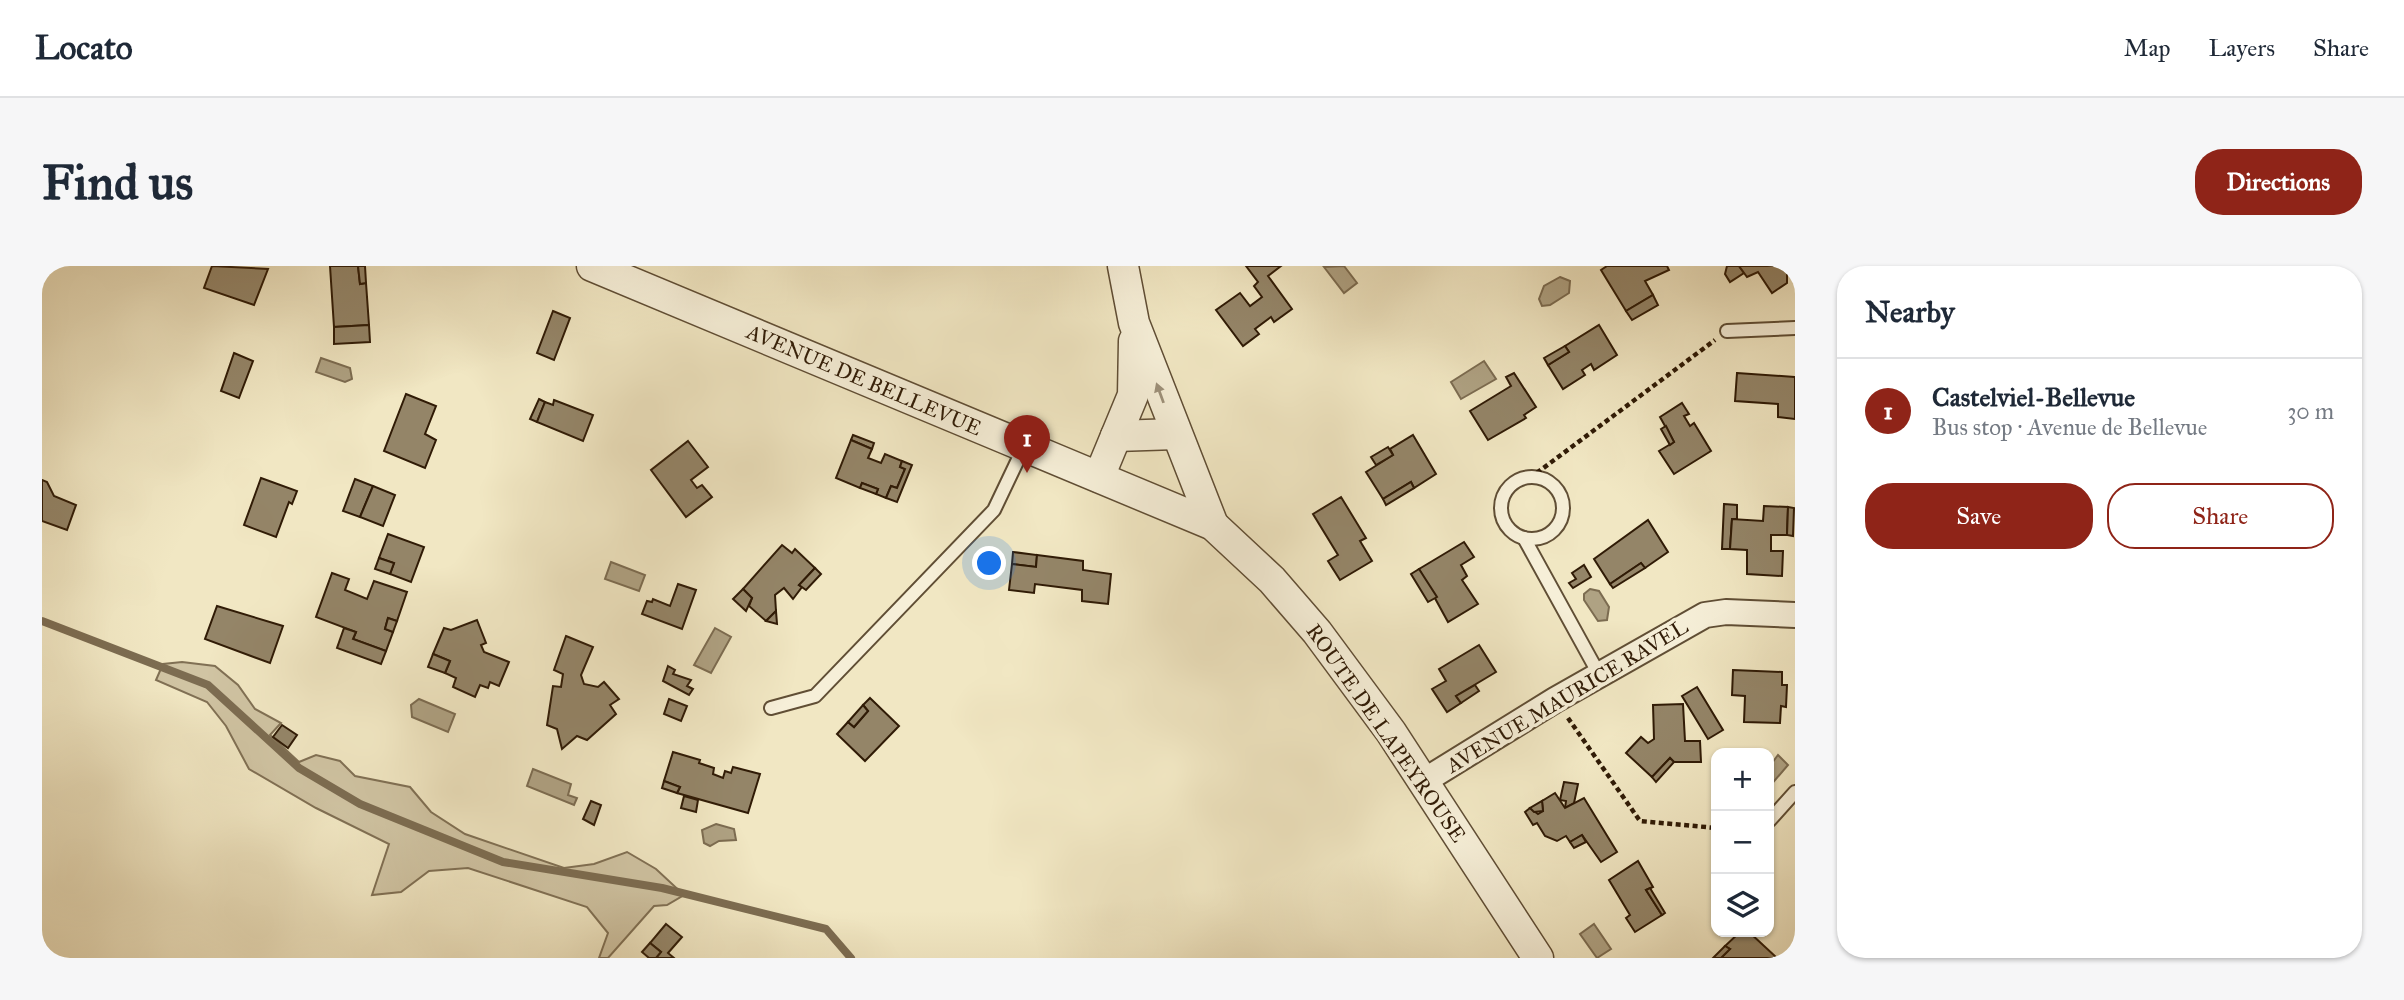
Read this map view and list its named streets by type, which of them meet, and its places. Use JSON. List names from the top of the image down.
{
  "streets": {
    "street": ["AVENUE DE BELLEVUE", "AVENUE MAURICE RAVEL", "ROUTE DE LAPEYROUSE"]
  },
  "crossings": [
    ["AVENUE DE BELLEVUE", "ROUTE DE LAPEYROUSE"],
    ["AVENUE MAURICE RAVEL", "ROUTE DE LAPEYROUSE"]
  ],
  "page": {
    "header": "Locato",
    "nav": ["Map", "Layers", "Share"],
    "buttons": [
      "Directions",
      ["Save", "Share"]
    ],
    "title": "Find us",
    "heading": "Nearby",
    "list": [
      {
        "mark": "1",
        "name": "Castelviel-Bellevue",
        "note": "Bus stop · Avenue de Bellevue",
        "value": "30 m"
      }
    ],
    "pins": "1",
    "map_buttons": ["+", "−"]
  }
}
